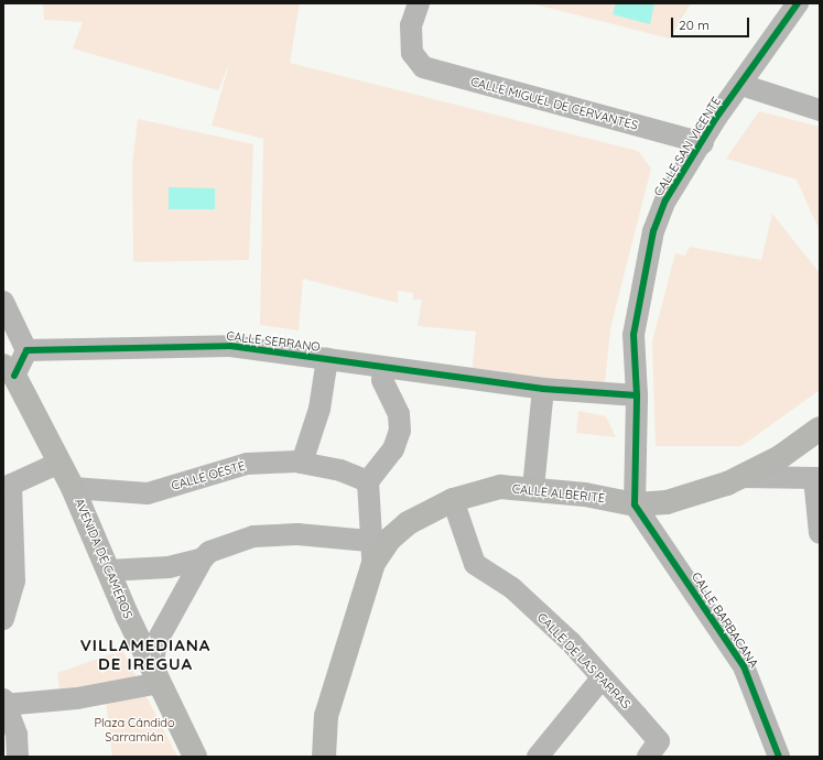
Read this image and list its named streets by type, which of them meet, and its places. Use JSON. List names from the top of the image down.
{
  "streets": {
    "main road": ["CALLE ALBERITE", "AVENIDA DE CAMEROS"],
    "street": [
      "CALLE MIGUEL DE CERVANTES",
      "CALLE SAN VICENTE",
      "CALLE SERRANO",
      "CALLE OESTE",
      "CALLE BARBACANA",
      "CALLE DE LAS PARRAS"
    ]
  },
  "crossings": [
    ["CALLE MIGUEL DE CERVANTES", "CALLE SAN VICENTE"],
    ["CALLE SAN VICENTE", "CALLE SERRANO"],
    ["CALLE SAN VICENTE", "CALLE ALBERITE"],
    ["CALLE SAN VICENTE", "CALLE BARBACANA"],
    ["CALLE OESTE", "AVENIDA DE CAMEROS"],
    ["CALLE ALBERITE", "CALLE BARBACANA"],
    ["CALLE ALBERITE", "CALLE DE LAS PARRAS"]
  ],
  "districts": ["VILLAMEDIANA DE IREGUA"],
  "parks": ["Plaza Cándido Sarramián"],
  "scale_bar": "20 m"
}
